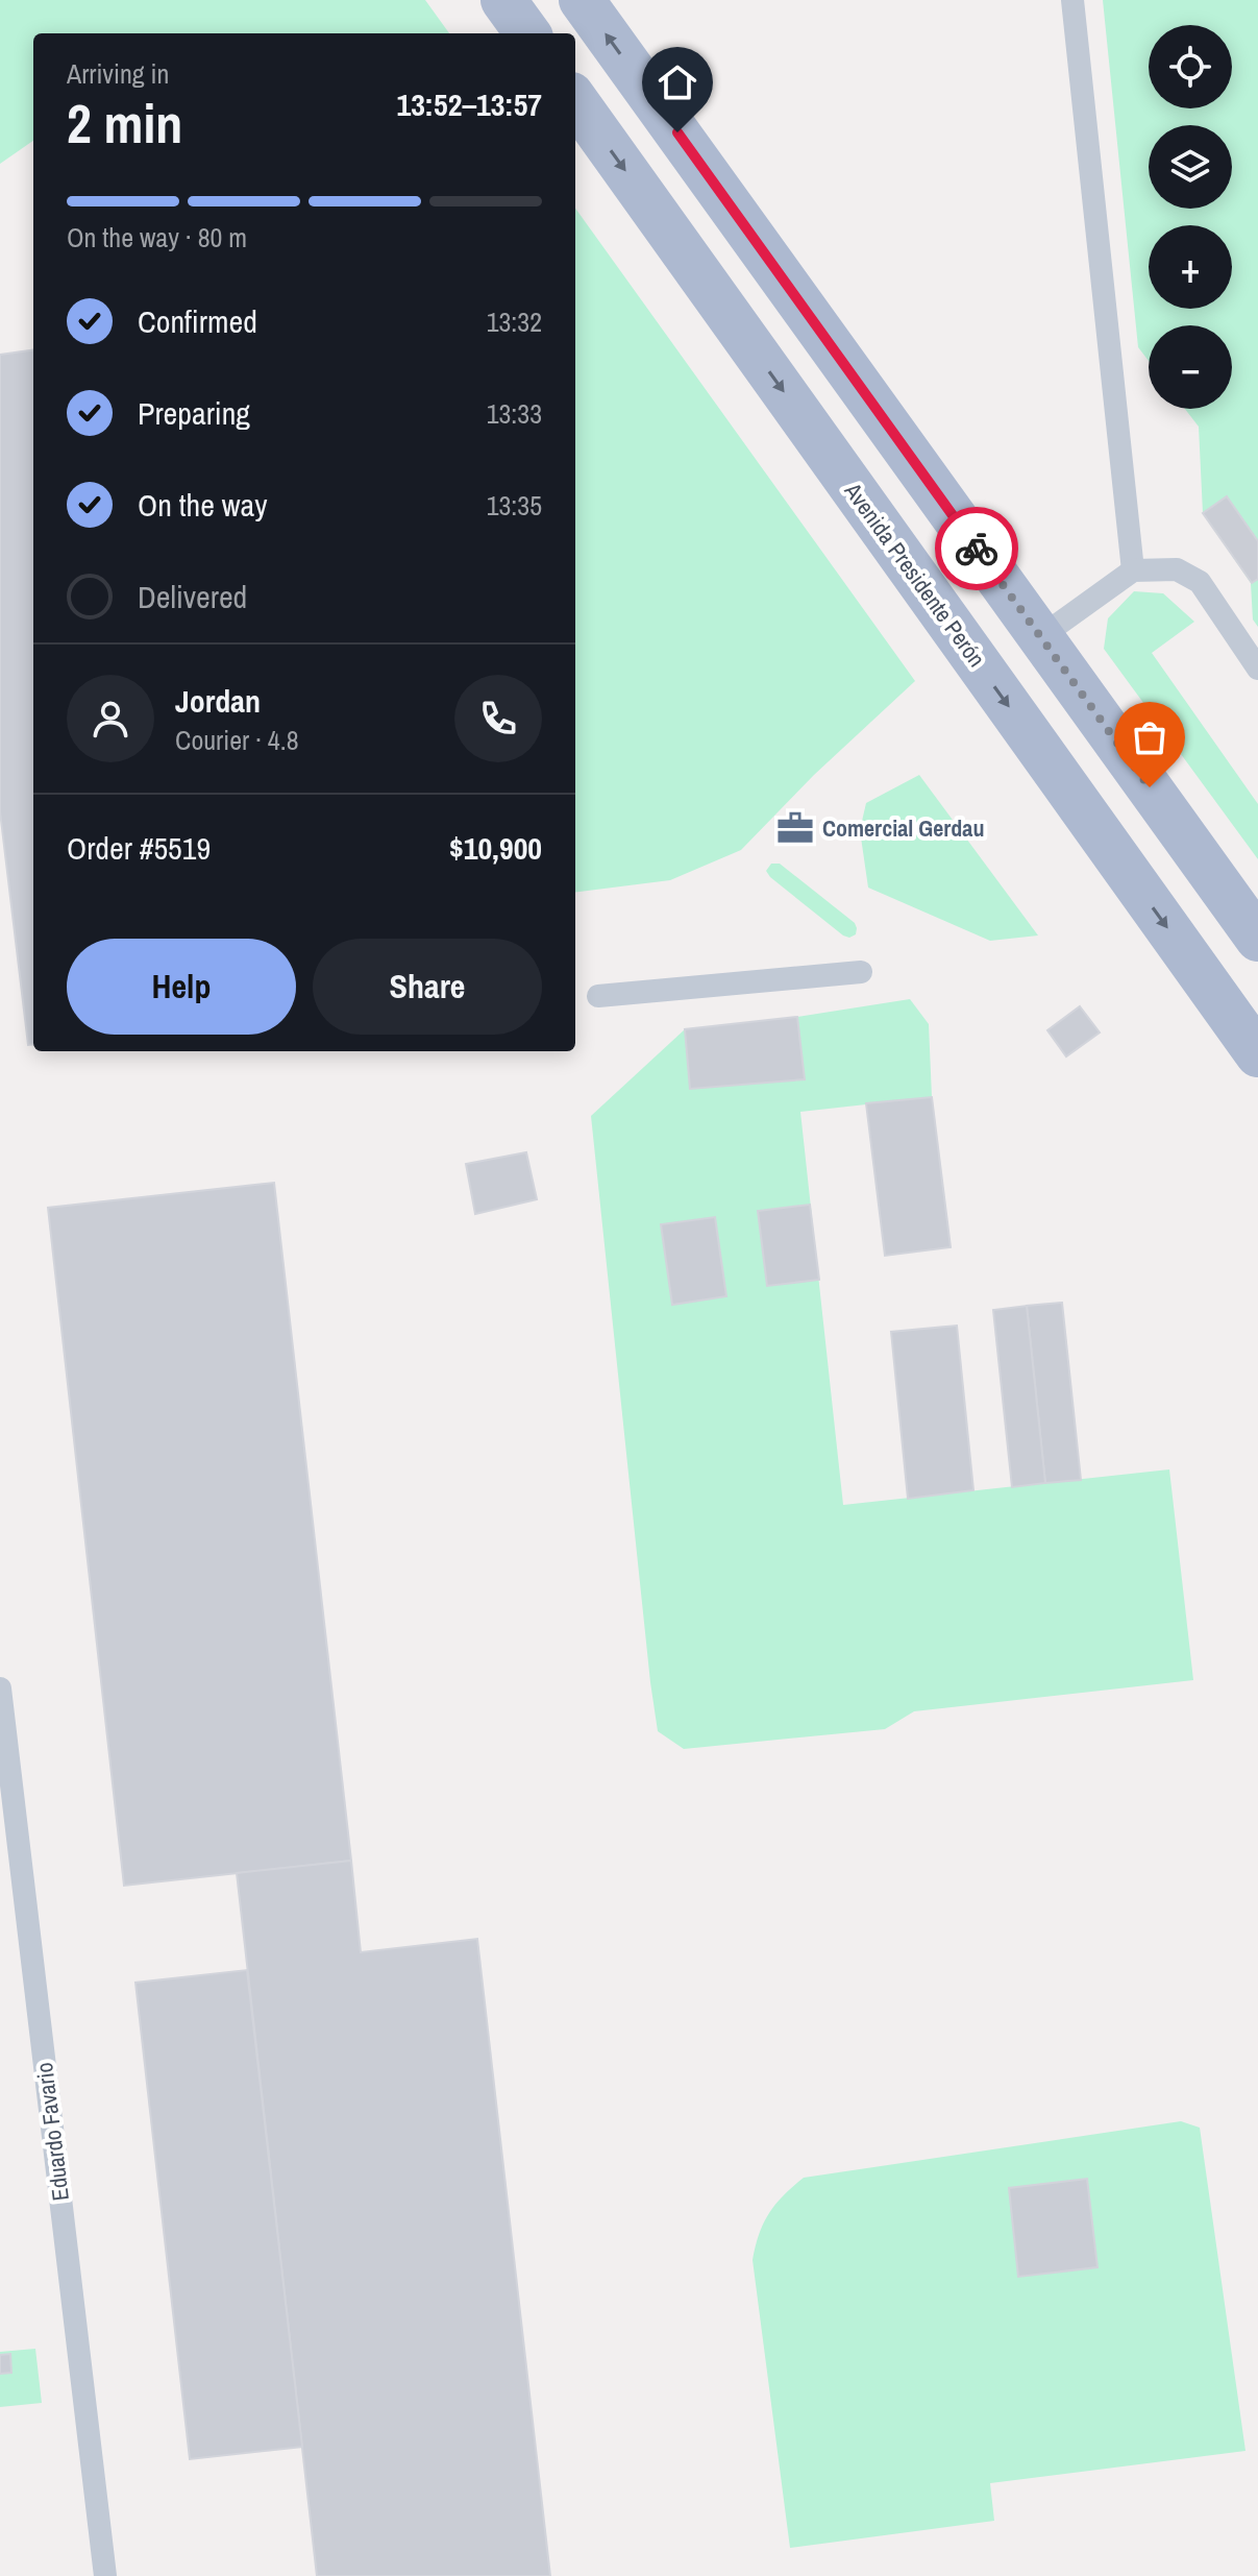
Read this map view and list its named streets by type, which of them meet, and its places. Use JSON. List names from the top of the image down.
{
  "streets": {
    "main road": ["Avenida Presidente Perón"],
    "lane": ["Eduardo Favario"]
  },
  "places": {
    "office": ["Comercial Gerdau"]
  },
  "page": {
    "map_buttons": ["+", "−"],
    "heading": ["2 min", "Arriving in", "13:52–13:57"],
    "panel": [
      "Jordan",
      "Courier · 4.8",
      "Order #5519",
      "$10,900"
    ],
    "bar": "On the way · 80 m",
    "list": [
      ["Confirmed", "13:32"],
      ["Preparing", "13:33"],
      ["On the way", "13:35"],
      "Delivered"
    ],
    "buttons": ["Help", "Share"]
  }
}
